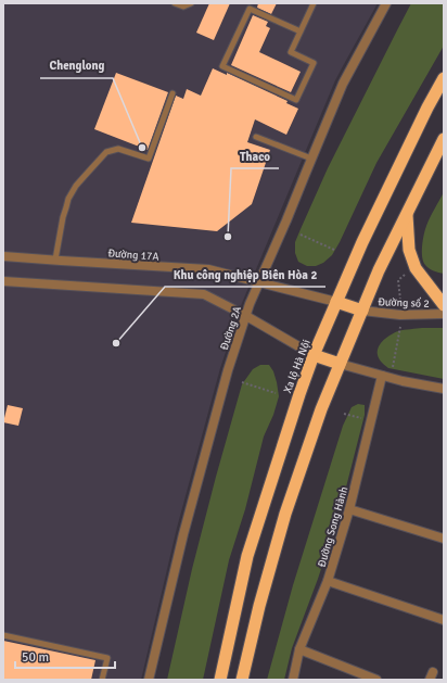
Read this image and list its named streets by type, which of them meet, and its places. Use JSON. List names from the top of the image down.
{
  "streets": {
    "highway": ["Xa lộ Hà Nội"],
    "street": [
      "Đường 17A",
      "Đường số 2",
      "Đường 2A",
      "Đường Song Hành"
    ]
  },
  "crossings": [
    ["Đường 17A", "Đường 2A"],
    ["Đường 17A", "Xa lộ Hà Nội"]
  ],
  "places": ["Chenglong", "Thaco", "Khu công nghiệp Biên Hòa 2"],
  "scale_bar": "50 m"
}
